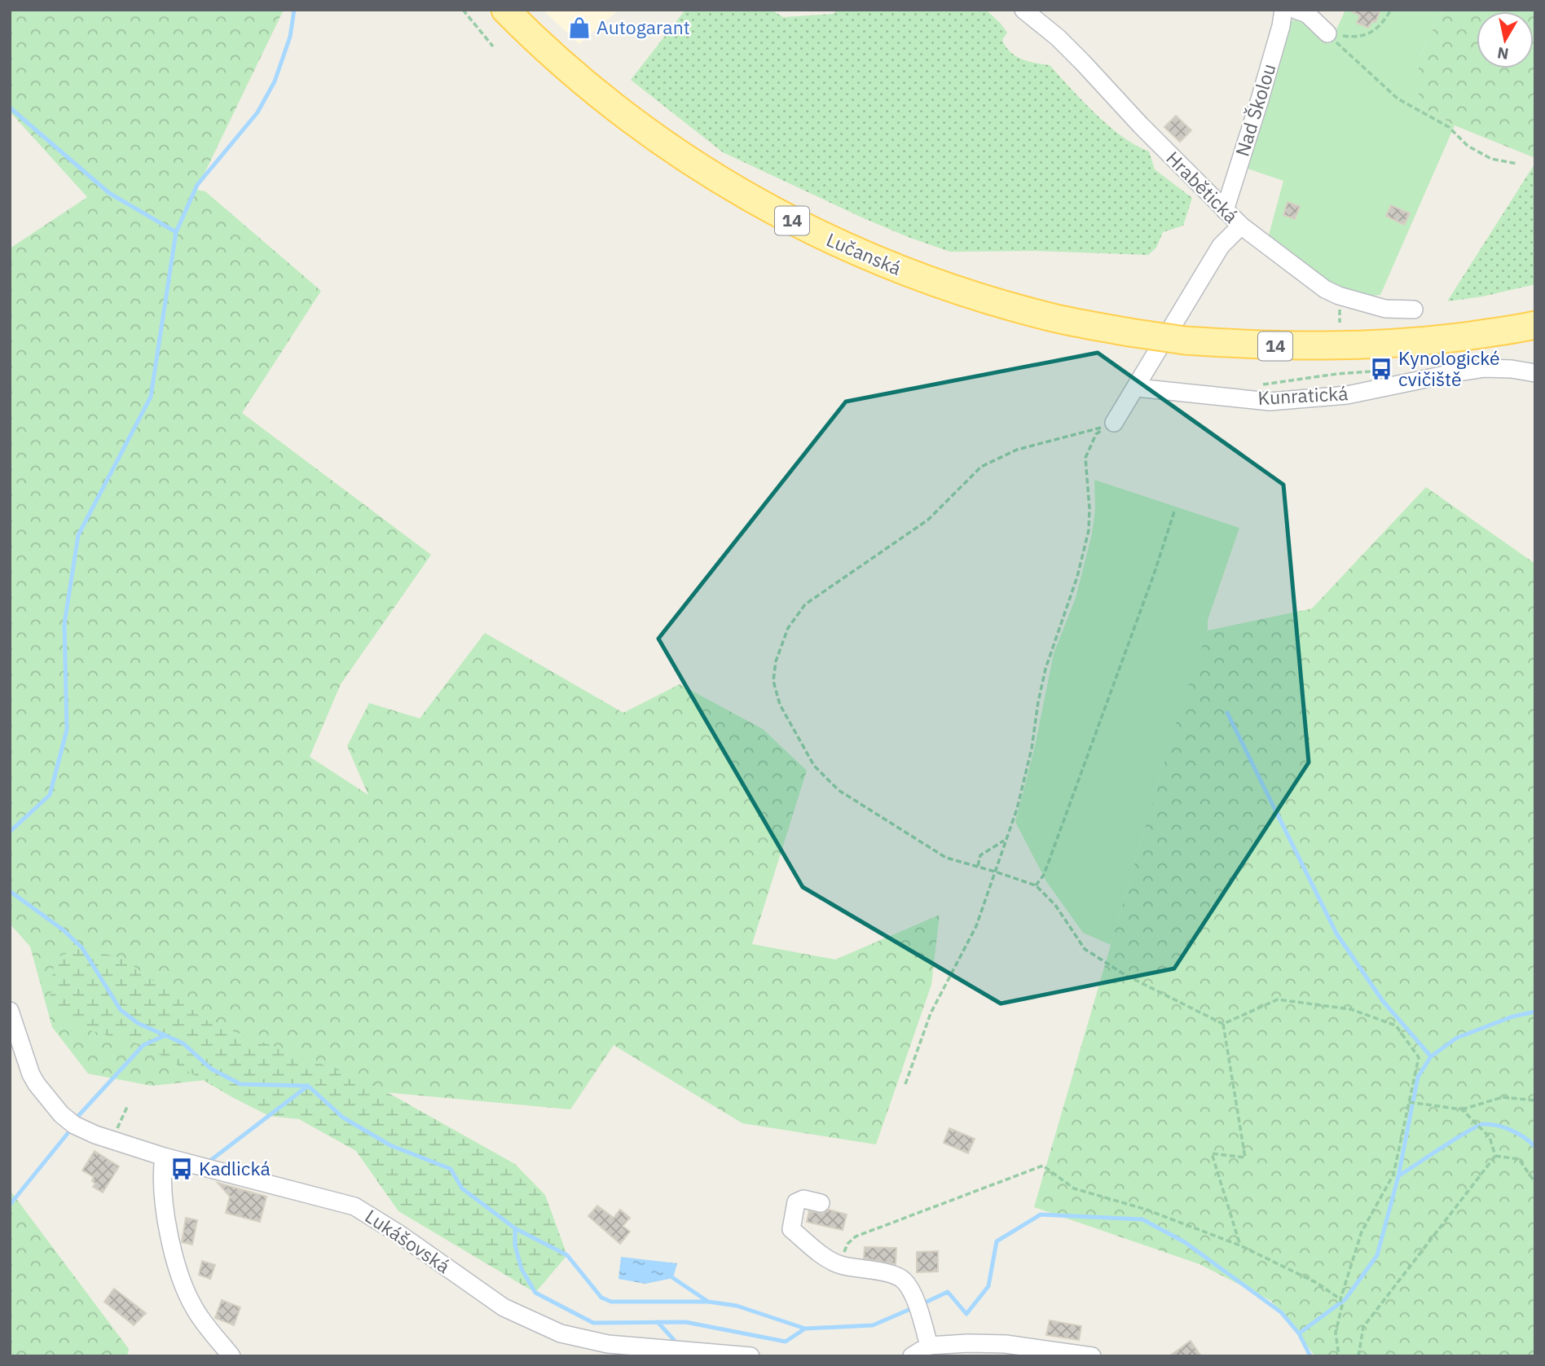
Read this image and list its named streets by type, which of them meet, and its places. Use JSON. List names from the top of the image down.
{
  "streets": {
    "main road": ["14", "Lučanská"],
    "street": [
      "Nad Školou",
      "Hrabětická",
      "Kunratická",
      "Lukášovská"
    ]
  },
  "crossings": [
    ["Nad Školou", "Hrabětická"]
  ],
  "places": {
    "shop": ["Autogarant"],
    "bus stop": ["Kynologické cvičiště", "Kadlická"]
  },
  "north": "bottom"
}
